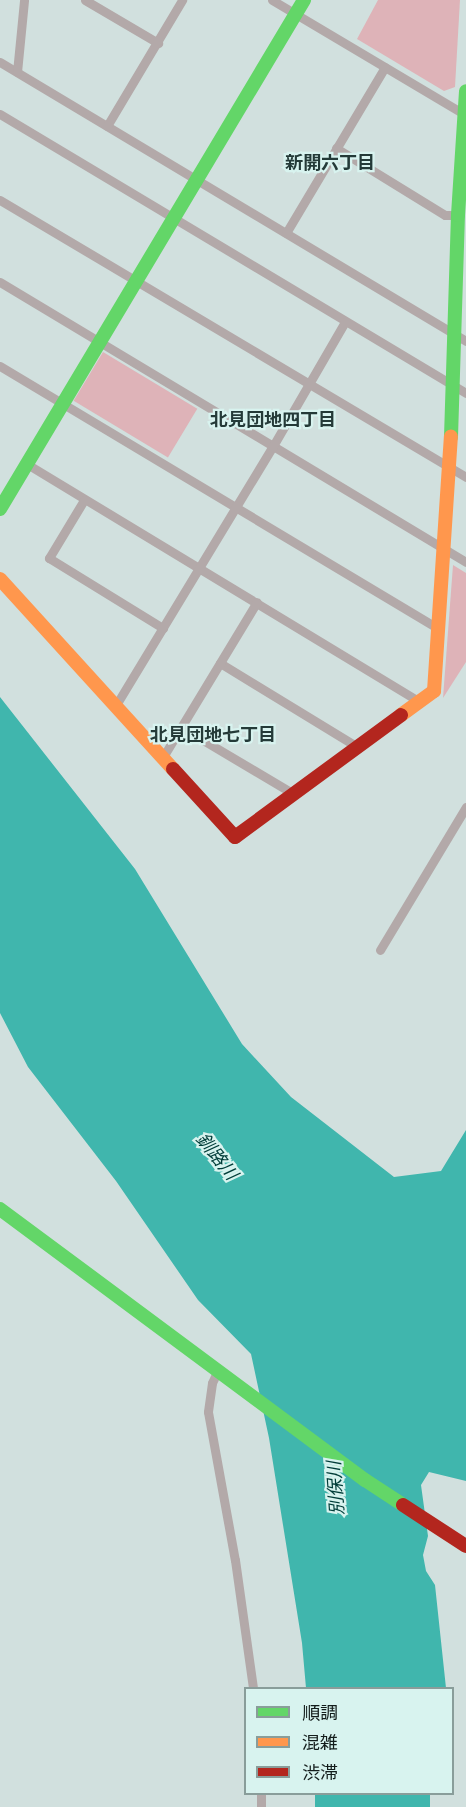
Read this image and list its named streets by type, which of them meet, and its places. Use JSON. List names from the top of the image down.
{
  "districts": ["新開六丁目", "北見団地四丁目", "北見団地七丁目"],
  "water": ["釧路川", "別保川"],
  "legend": ["順調", "混雑", "渋滞"]
}
